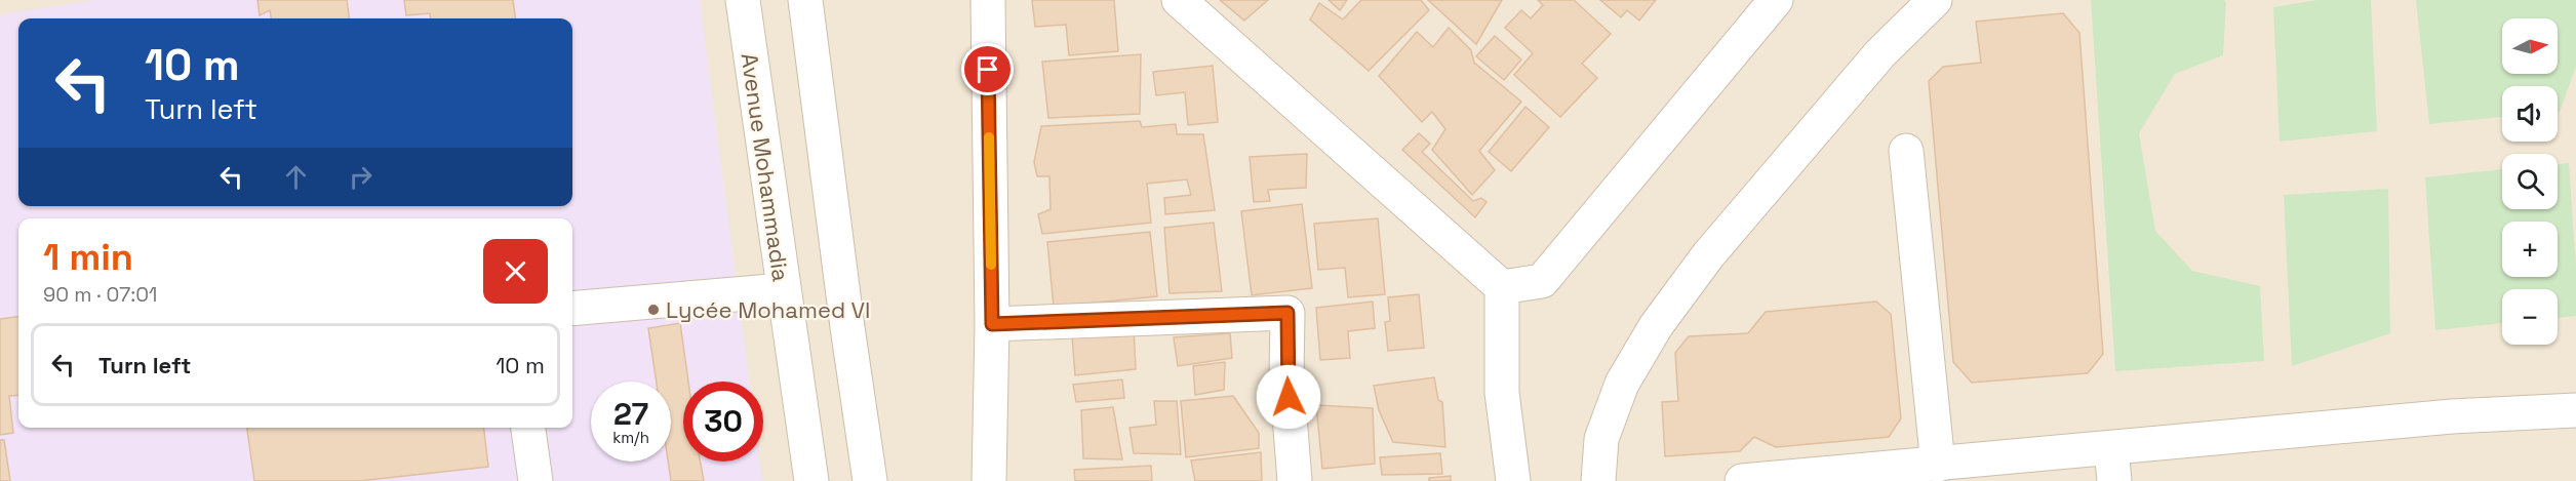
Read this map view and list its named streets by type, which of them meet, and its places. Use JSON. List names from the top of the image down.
{
  "streets": {
    "street": ["Avenue Mohammadia"]
  },
  "places": ["Lycée Mohamed VI"],
  "north": "right",
  "page": {
    "map_buttons": ["+", "−"],
    "turn": ["10 m", "Turn left"],
    "heading": ["1 min", "90 m · 07:01"],
    "list": [
      {
        "name": "Turn left",
        "value": "10 m"
      }
    ],
    "speed": "27 km/h",
    "limit": "30"
  }
}
